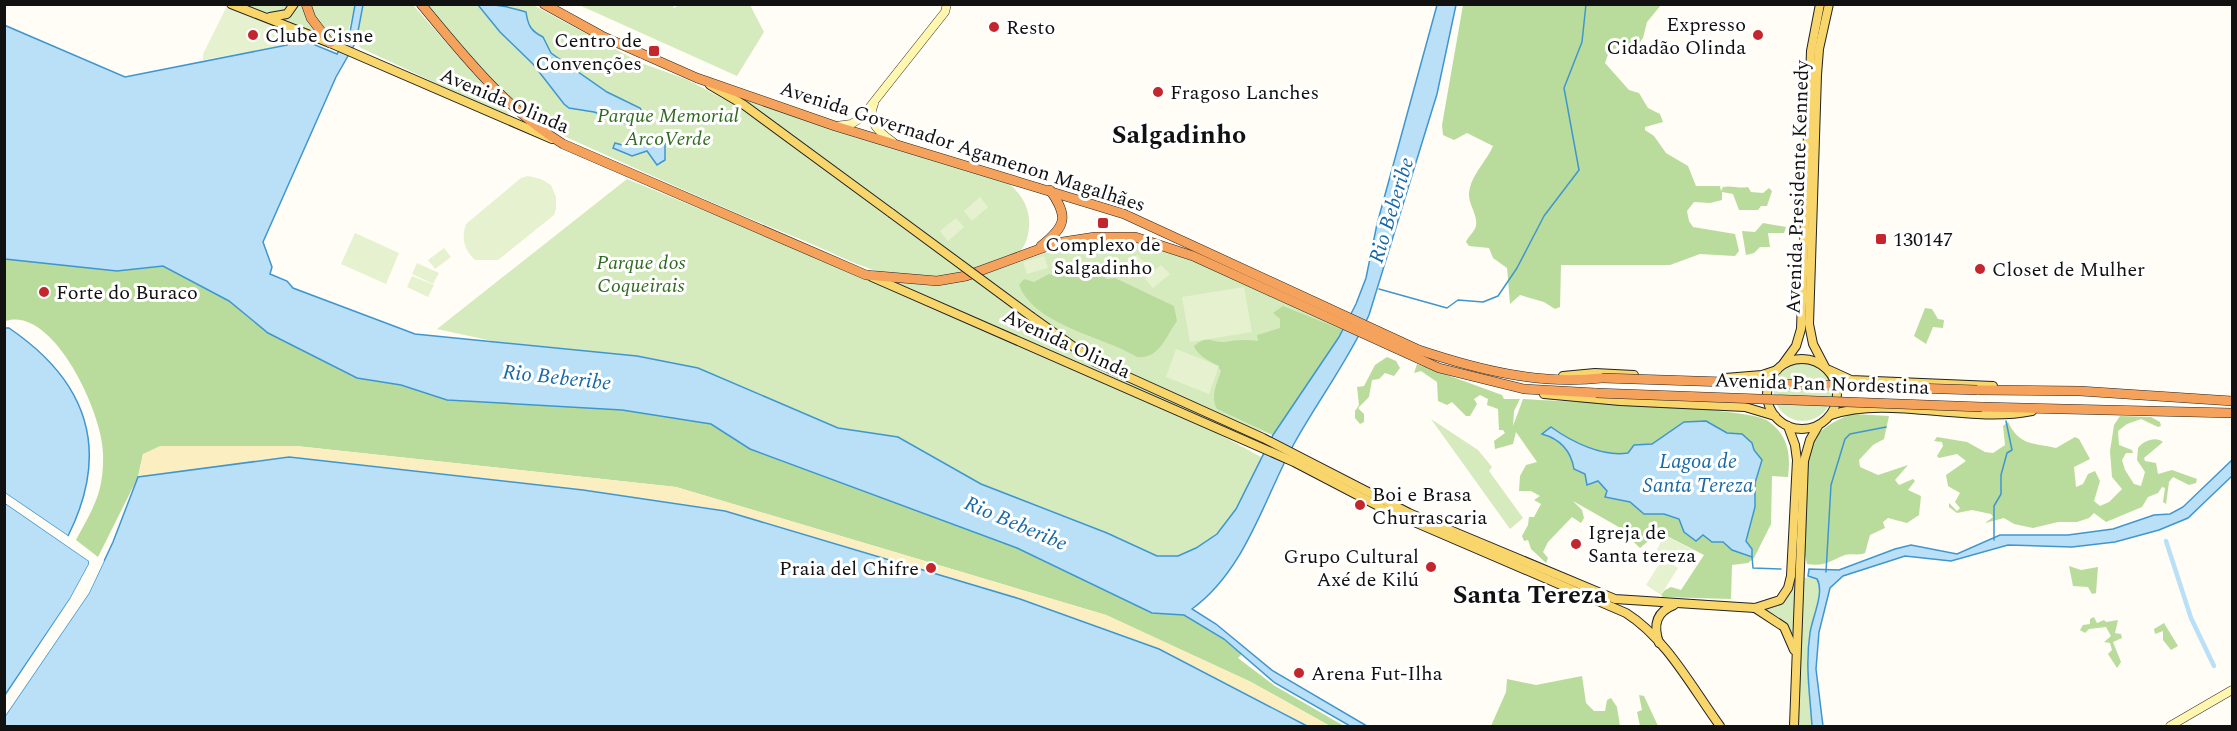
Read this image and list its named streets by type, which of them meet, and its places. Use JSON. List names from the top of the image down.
{
  "streets": {
    "highway": ["Avenida Olinda", "Avenida Governador Agamenon Magalhães", "Avenida Pan Nordestina"],
    "main road": ["Avenida Presidente Kennedy"]
  },
  "crossings": [
    ["Avenida Olinda", "Avenida Governador Agamenon Magalhães"],
    ["Avenida Governador Agamenon Magalhães", "Avenida Presidente Kennedy"],
    ["Avenida Governador Agamenon Magalhães", "Avenida Pan Nordestina"],
    ["Avenida Presidente Kennedy", "Avenida Pan Nordestina"]
  ],
  "districts": ["Salgadinho", "Santa Tereza"],
  "water": ["Rio Beberibe", "Lagoa de Santa Tereza"],
  "parks": ["Parque Memorial ArcoVerde", "Parque dos Coqueirais"],
  "places": {
    "other": [
      "Resto",
      "Clube Cisne",
      "Expresso Cidadão Olinda",
      "Fragoso Lanches",
      "Closet de Mulher",
      "Forte do Buraco",
      "Boi e Brasa Churrascaria",
      "Igreja de Santa tereza",
      "Grupo Cultural Axé de Kilú",
      "Praia del Chifre",
      "Arena Fut-Ilha"
    ],
    "transit": ["Centro de Convenções", "Complexo de Salgadinho", "130147"]
  }
}
